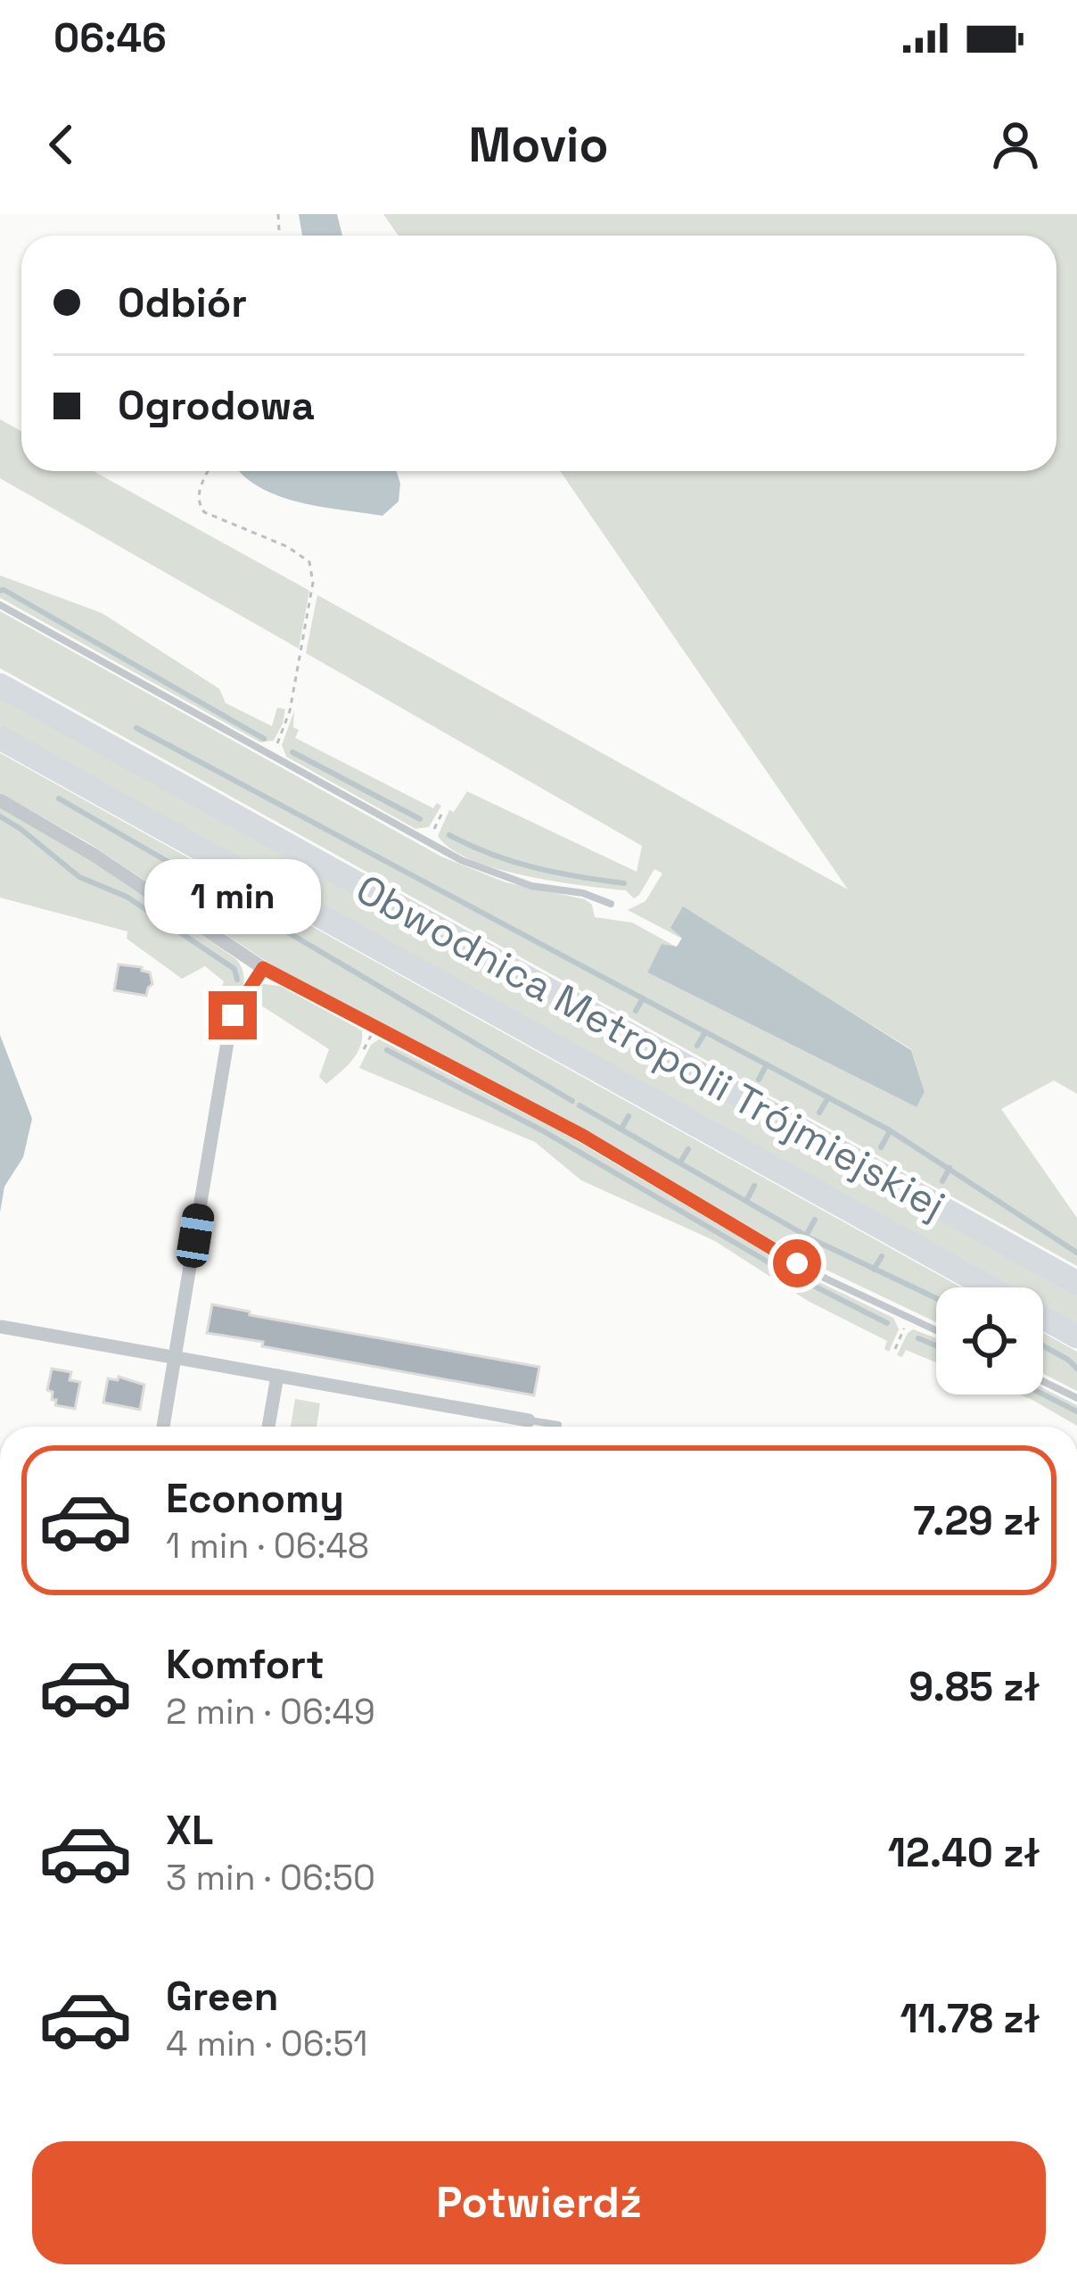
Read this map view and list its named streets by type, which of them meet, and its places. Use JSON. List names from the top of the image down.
{
  "streets": {
    "highway": ["Obwodnica Metropolii Trójmiejskiej"]
  },
  "page": {
    "status": "06:46",
    "header": "Movio",
    "banner": ["Odbiór", "Ogrodowa"],
    "bubble": "1 min",
    "list": [
      {
        "name": "Economy",
        "note": "1 min · 06:48",
        "value": "7.29 zł"
      },
      {
        "name": "Komfort",
        "note": "2 min · 06:49",
        "value": "9.85 zł"
      },
      {
        "name": "XL",
        "note": "3 min · 06:50",
        "value": "12.40 zł"
      },
      {
        "name": "Green",
        "note": "4 min · 06:51",
        "value": "11.78 zł"
      }
    ],
    "buttons": "Potwierdź"
  }
}
